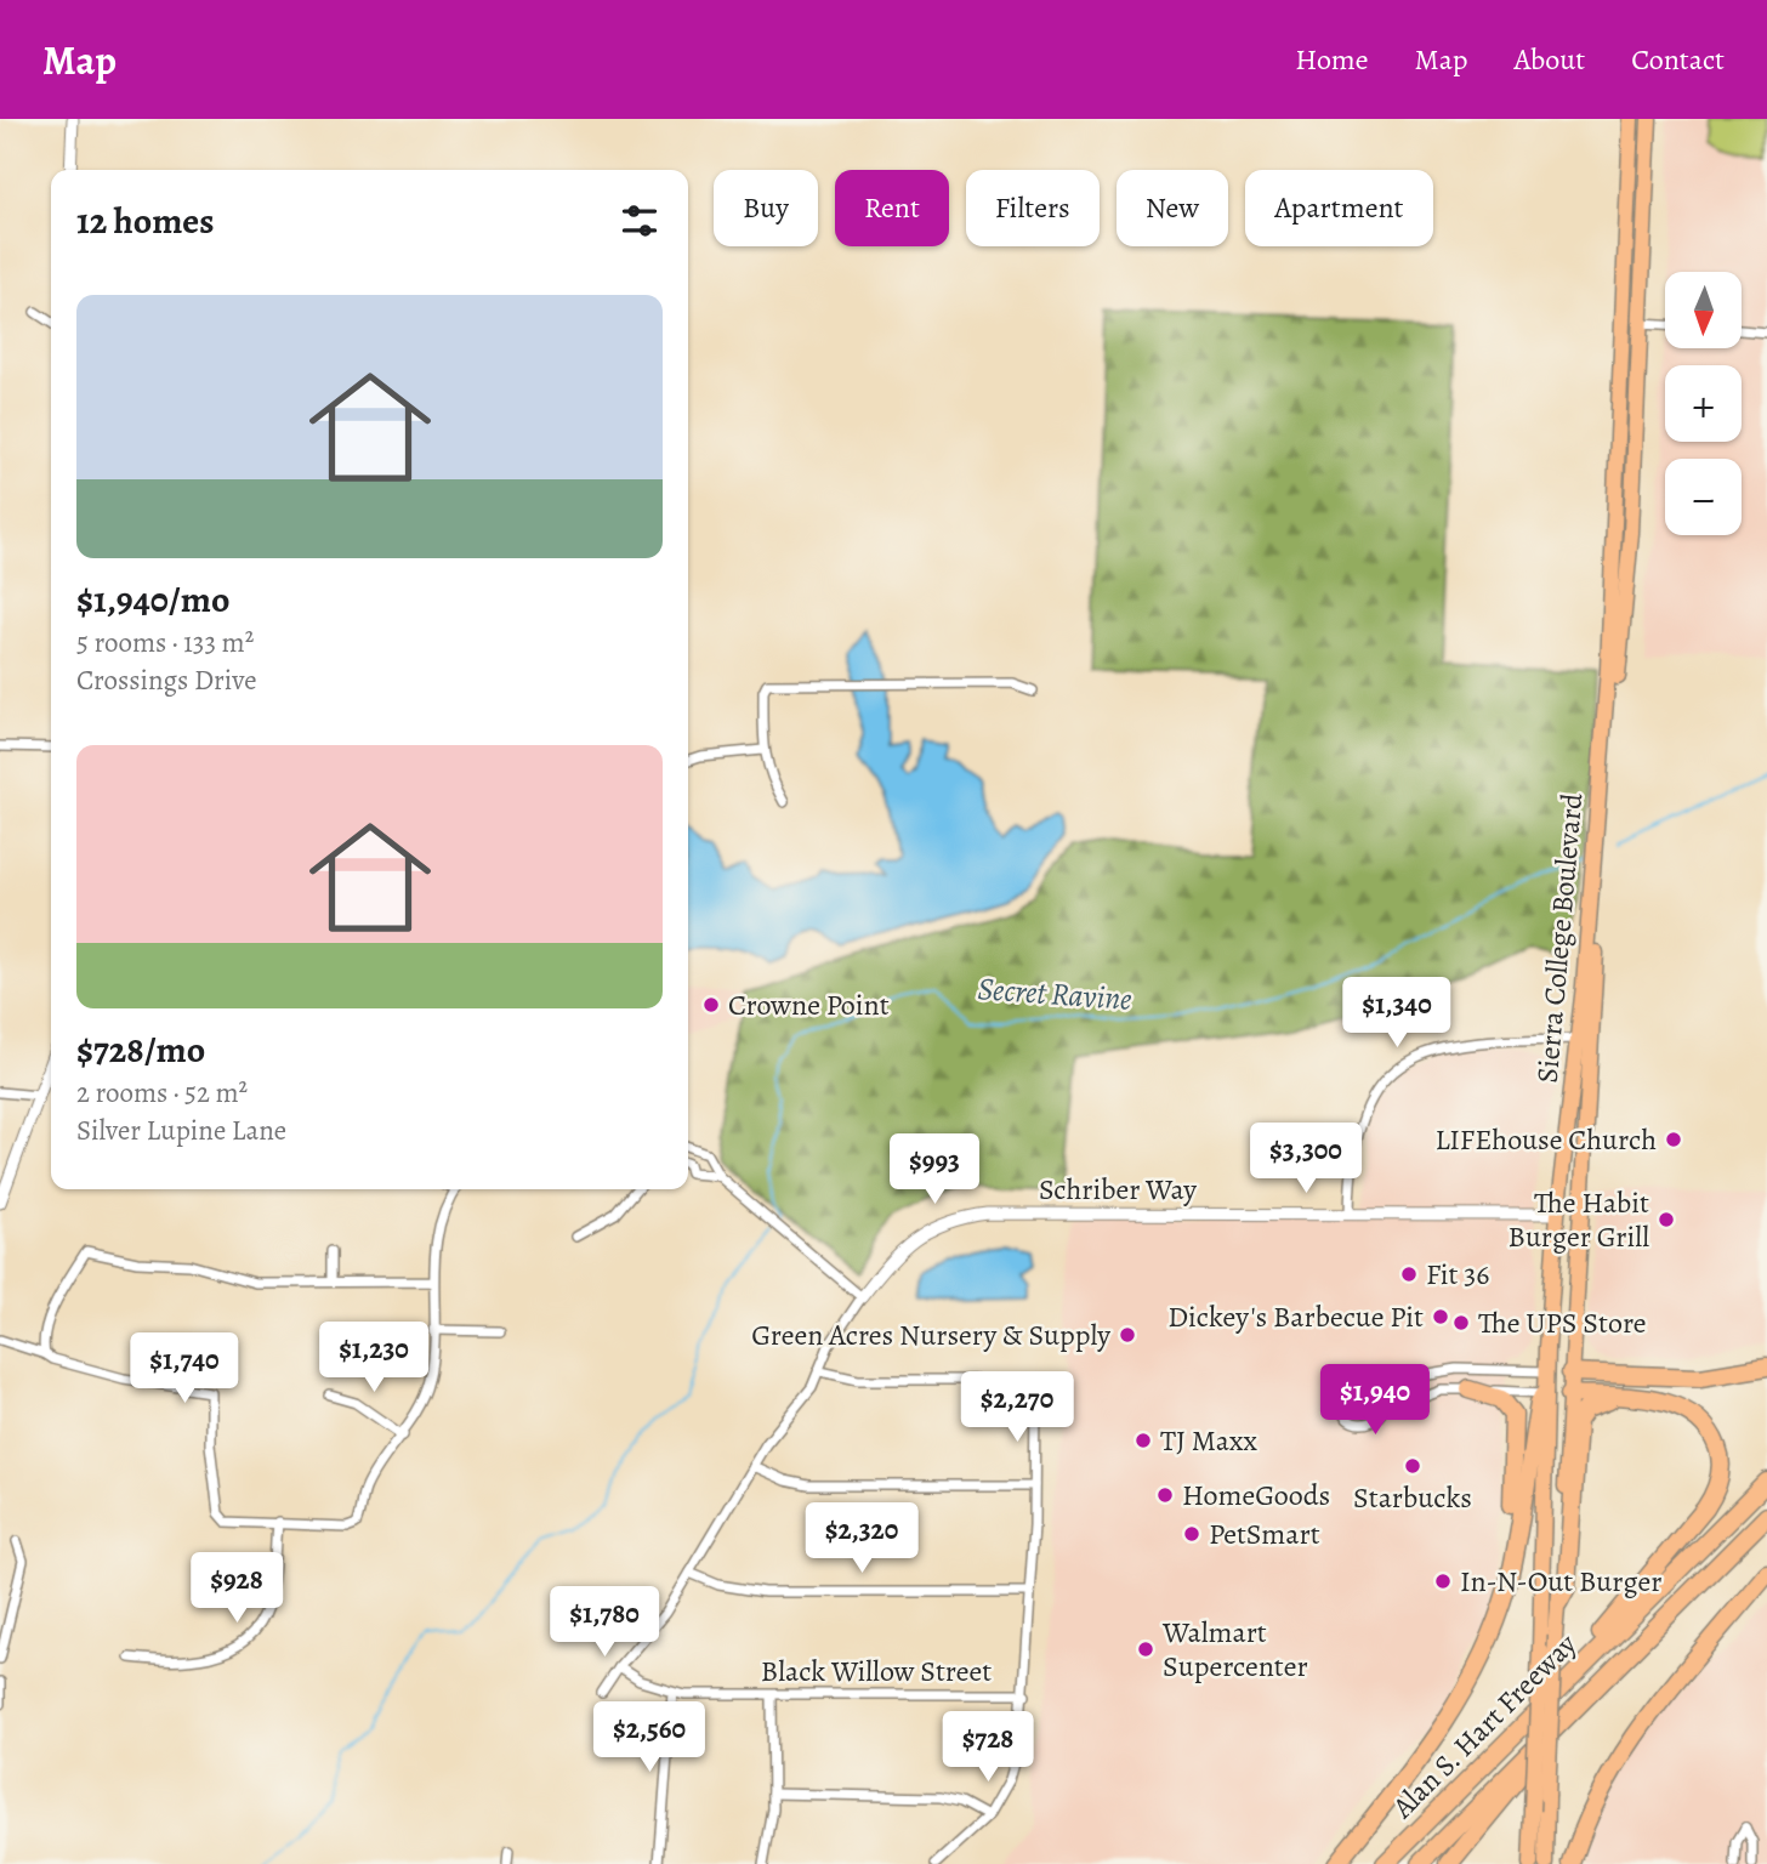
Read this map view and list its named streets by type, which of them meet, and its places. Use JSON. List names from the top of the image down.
{
  "streets": {
    "highway": ["Alan S. Hart Freeway"],
    "main road": ["Sierra College Boulevard"],
    "street": ["Schriber Way", "Black Willow Street"]
  },
  "crossings": [
    ["Sierra College Boulevard", "Schriber Way"]
  ],
  "water": ["Secret Ravine"],
  "places": [
    "Crowne Point",
    "LIFEhouse Church",
    "The Habit Burger Grill",
    "Fit 36",
    "Dickey's Barbecue Pit",
    "The UPS Store",
    "Green Acres Nursery & Supply",
    "TJ Maxx",
    "Starbucks",
    "HomeGoods",
    "PetSmart",
    "In-N-Out Burger",
    "Walmart Supercenter"
  ],
  "north": "bottom",
  "page": {
    "header": "Map",
    "nav": [
      "Home",
      "Map",
      "About",
      "Contact"
    ],
    "chip": [
      "Buy",
      "Rent",
      "Filters",
      "New",
      "Apartment"
    ],
    "heading": "12 homes",
    "map_buttons": ["+", "−"],
    "list": [
      {
        "name": "$1,940/mo",
        "note": "5 rooms · 133 m² · Crossings Drive"
      },
      {
        "name": "$728/mo",
        "note": "2 rooms · 52 m² · Silver Lupine Lane"
      }
    ],
    "price": [
      "$1,340",
      "$3,300",
      "$993",
      "$1,230",
      "$1,740",
      "$1,940",
      "$2,270",
      "$2,320",
      "$928",
      "$1,780",
      "$2,560",
      "$728"
    ]
  }
}
